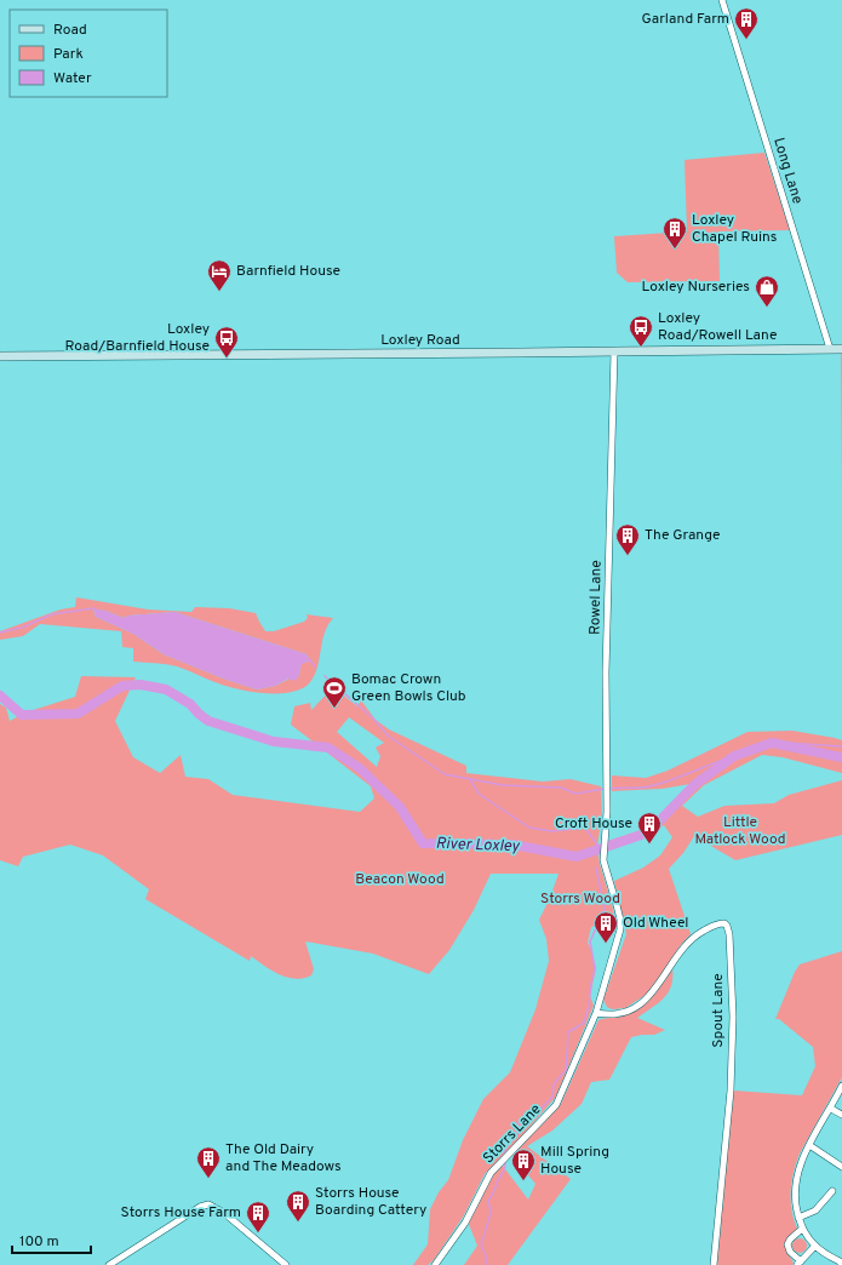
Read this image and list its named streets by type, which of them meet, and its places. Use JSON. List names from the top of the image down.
{
  "streets": {
    "main road": ["Loxley Road"],
    "street": [
      "Long Lane",
      "Rowel Lane",
      "Spout Lane",
      "Storrs Lane"
    ]
  },
  "crossings": [
    ["Long Lane", "Loxley Road"],
    ["Loxley Road", "Rowel Lane"],
    ["Rowel Lane", "Spout Lane"],
    ["Rowel Lane", "Storrs Lane"],
    ["Spout Lane", "Storrs Lane"]
  ],
  "water": ["River Loxley"],
  "parks": ["Little Matlock Wood", "Beacon Wood", "Storrs Wood"],
  "places": {
    "building": [
      "Garland Farm",
      "Loxley Chapel Ruins",
      "The Grange",
      "Croft House",
      "Old Wheel",
      "The Old Dairy and The Meadows",
      "Mill Spring House",
      "Storrs House Boarding Cattery",
      "Storrs House Farm"
    ],
    "hotel": ["Barnfield House"],
    "shop": ["Loxley Nurseries"],
    "bus stop": ["Loxley Road/Rowell Lane", "Loxley Road/Barnfield House"],
    "sports": ["Bomac Crown Green Bowls Club"]
  },
  "legend": ["Road", "Park", "Water"],
  "scale_bar": "100 m"
}
